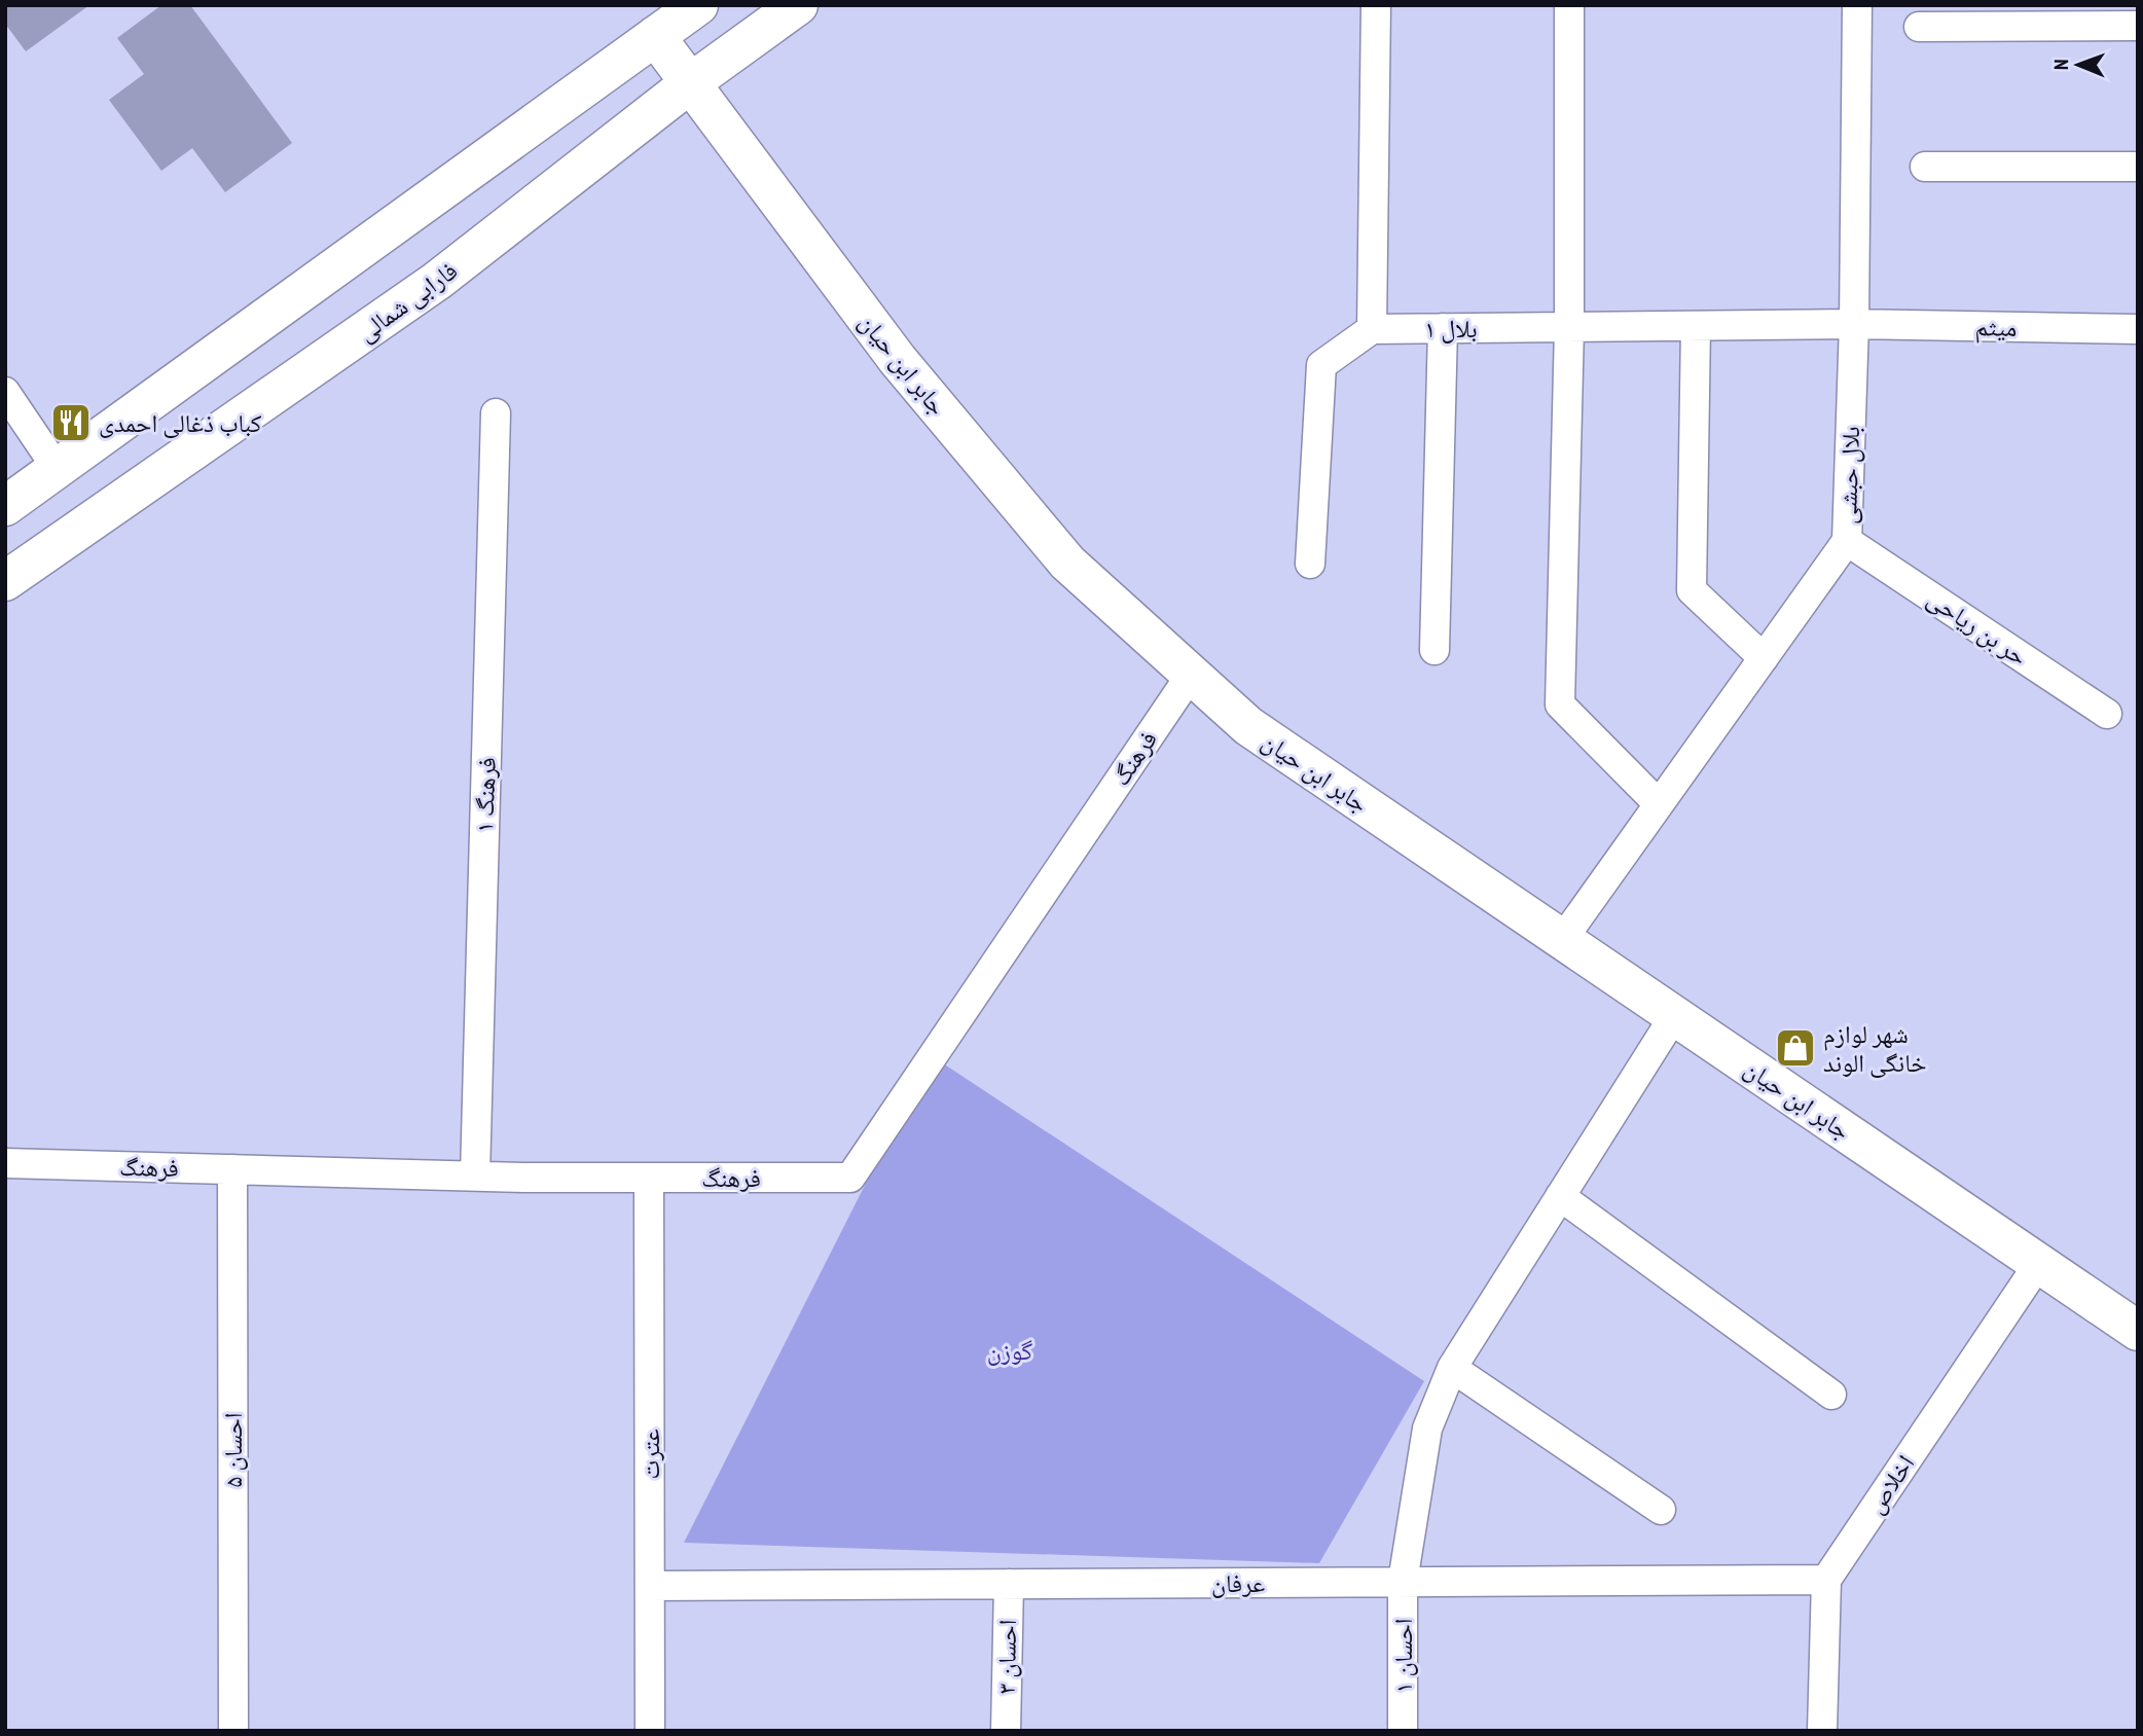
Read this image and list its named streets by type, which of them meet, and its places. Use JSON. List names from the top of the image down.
{
  "streets": {
    "street": [
      "فارابی شمالی",
      "میثم",
      "بلال ۱",
      "جابر ابن حیان",
      "بلال حبشی",
      "حر بن ریاحی",
      "فرهنگ",
      "فرهنگ ۱",
      "احسان ۵",
      "عترت",
      "اخلاص",
      "عرفان",
      "احسان ۱",
      "احسان ۳"
    ]
  },
  "crossings": [
    ["فارابی شمالی", "جابر ابن حیان"],
    ["میثم", "بلال ۱"],
    ["میثم", "بلال حبشی"],
    ["بلال ۱", "بلال حبشی"],
    ["جابر ابن حیان", "بلال حبشی"],
    ["جابر ابن حیان", "فرهنگ"],
    ["جابر ابن حیان", "اخلاص"],
    ["جابر ابن حیان", "احسان ۱"],
    ["بلال حبشی", "حر بن ریاحی"],
    ["فرهنگ", "فرهنگ ۱"],
    ["فرهنگ", "احسان ۵"],
    ["فرهنگ", "عترت"],
    ["عترت", "عرفان"],
    ["اخلاص", "عرفان"],
    ["عرفان", "احسان ۱"],
    ["عرفان", "احسان ۳"]
  ],
  "parks": ["گوزن"],
  "places": {
    "restaurant": ["کباب ذغالی احمدی"],
    "shop": ["شهر لوازم خانگی الوند"]
  },
  "north": "left"
}
